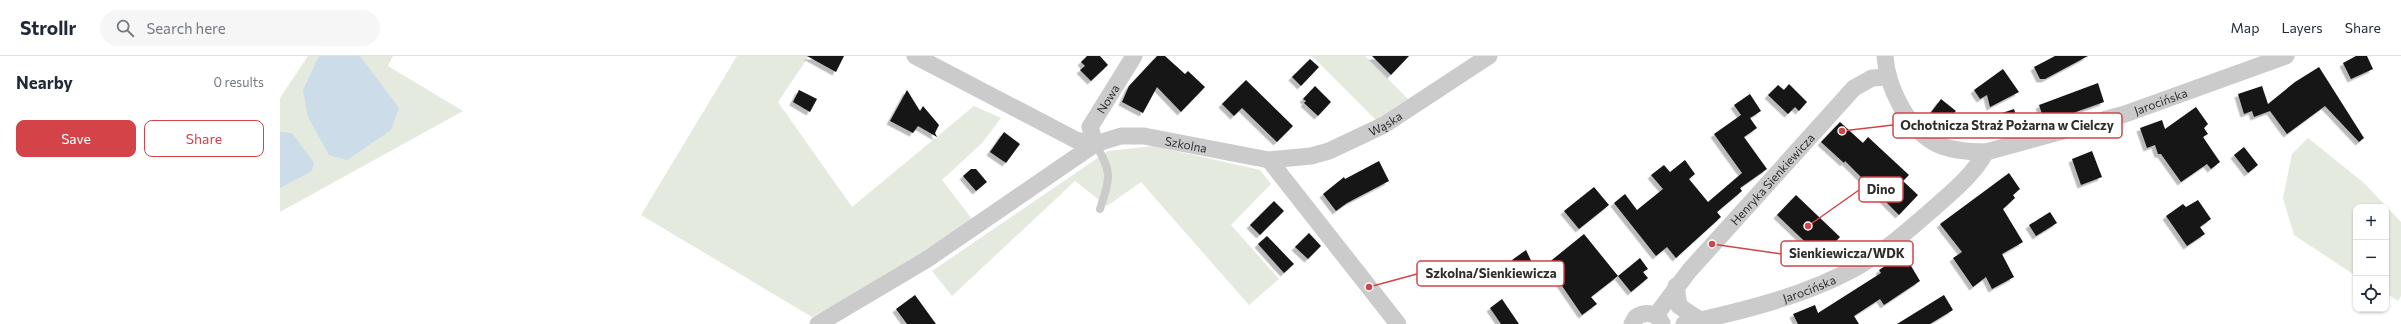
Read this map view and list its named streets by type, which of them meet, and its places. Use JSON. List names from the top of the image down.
{
  "streets": {
    "street": [
      "Nowa",
      "Jarocińska",
      "Wąska",
      "Szkolna",
      "Henryka Sienkiewicza"
    ]
  },
  "crossings": [
    ["Nowa", "Szkolna"],
    ["Jarocińska", "Henryka Sienkiewicza"],
    ["Wąska", "Szkolna"]
  ],
  "places": [
    "Ochotnicza Straż Pożarna w Cielczy",
    "Dino",
    "Sienkiewicza/WDK",
    "Szkolna/Sienkiewicza"
  ],
  "page": {
    "header": "Strollr",
    "search": "Search here",
    "nav": ["Map", "Layers", "Share"],
    "heading": ["Nearby", "0 results"],
    "buttons": ["Save", "Share"],
    "map_buttons": ["+", "−"]
  }
}
